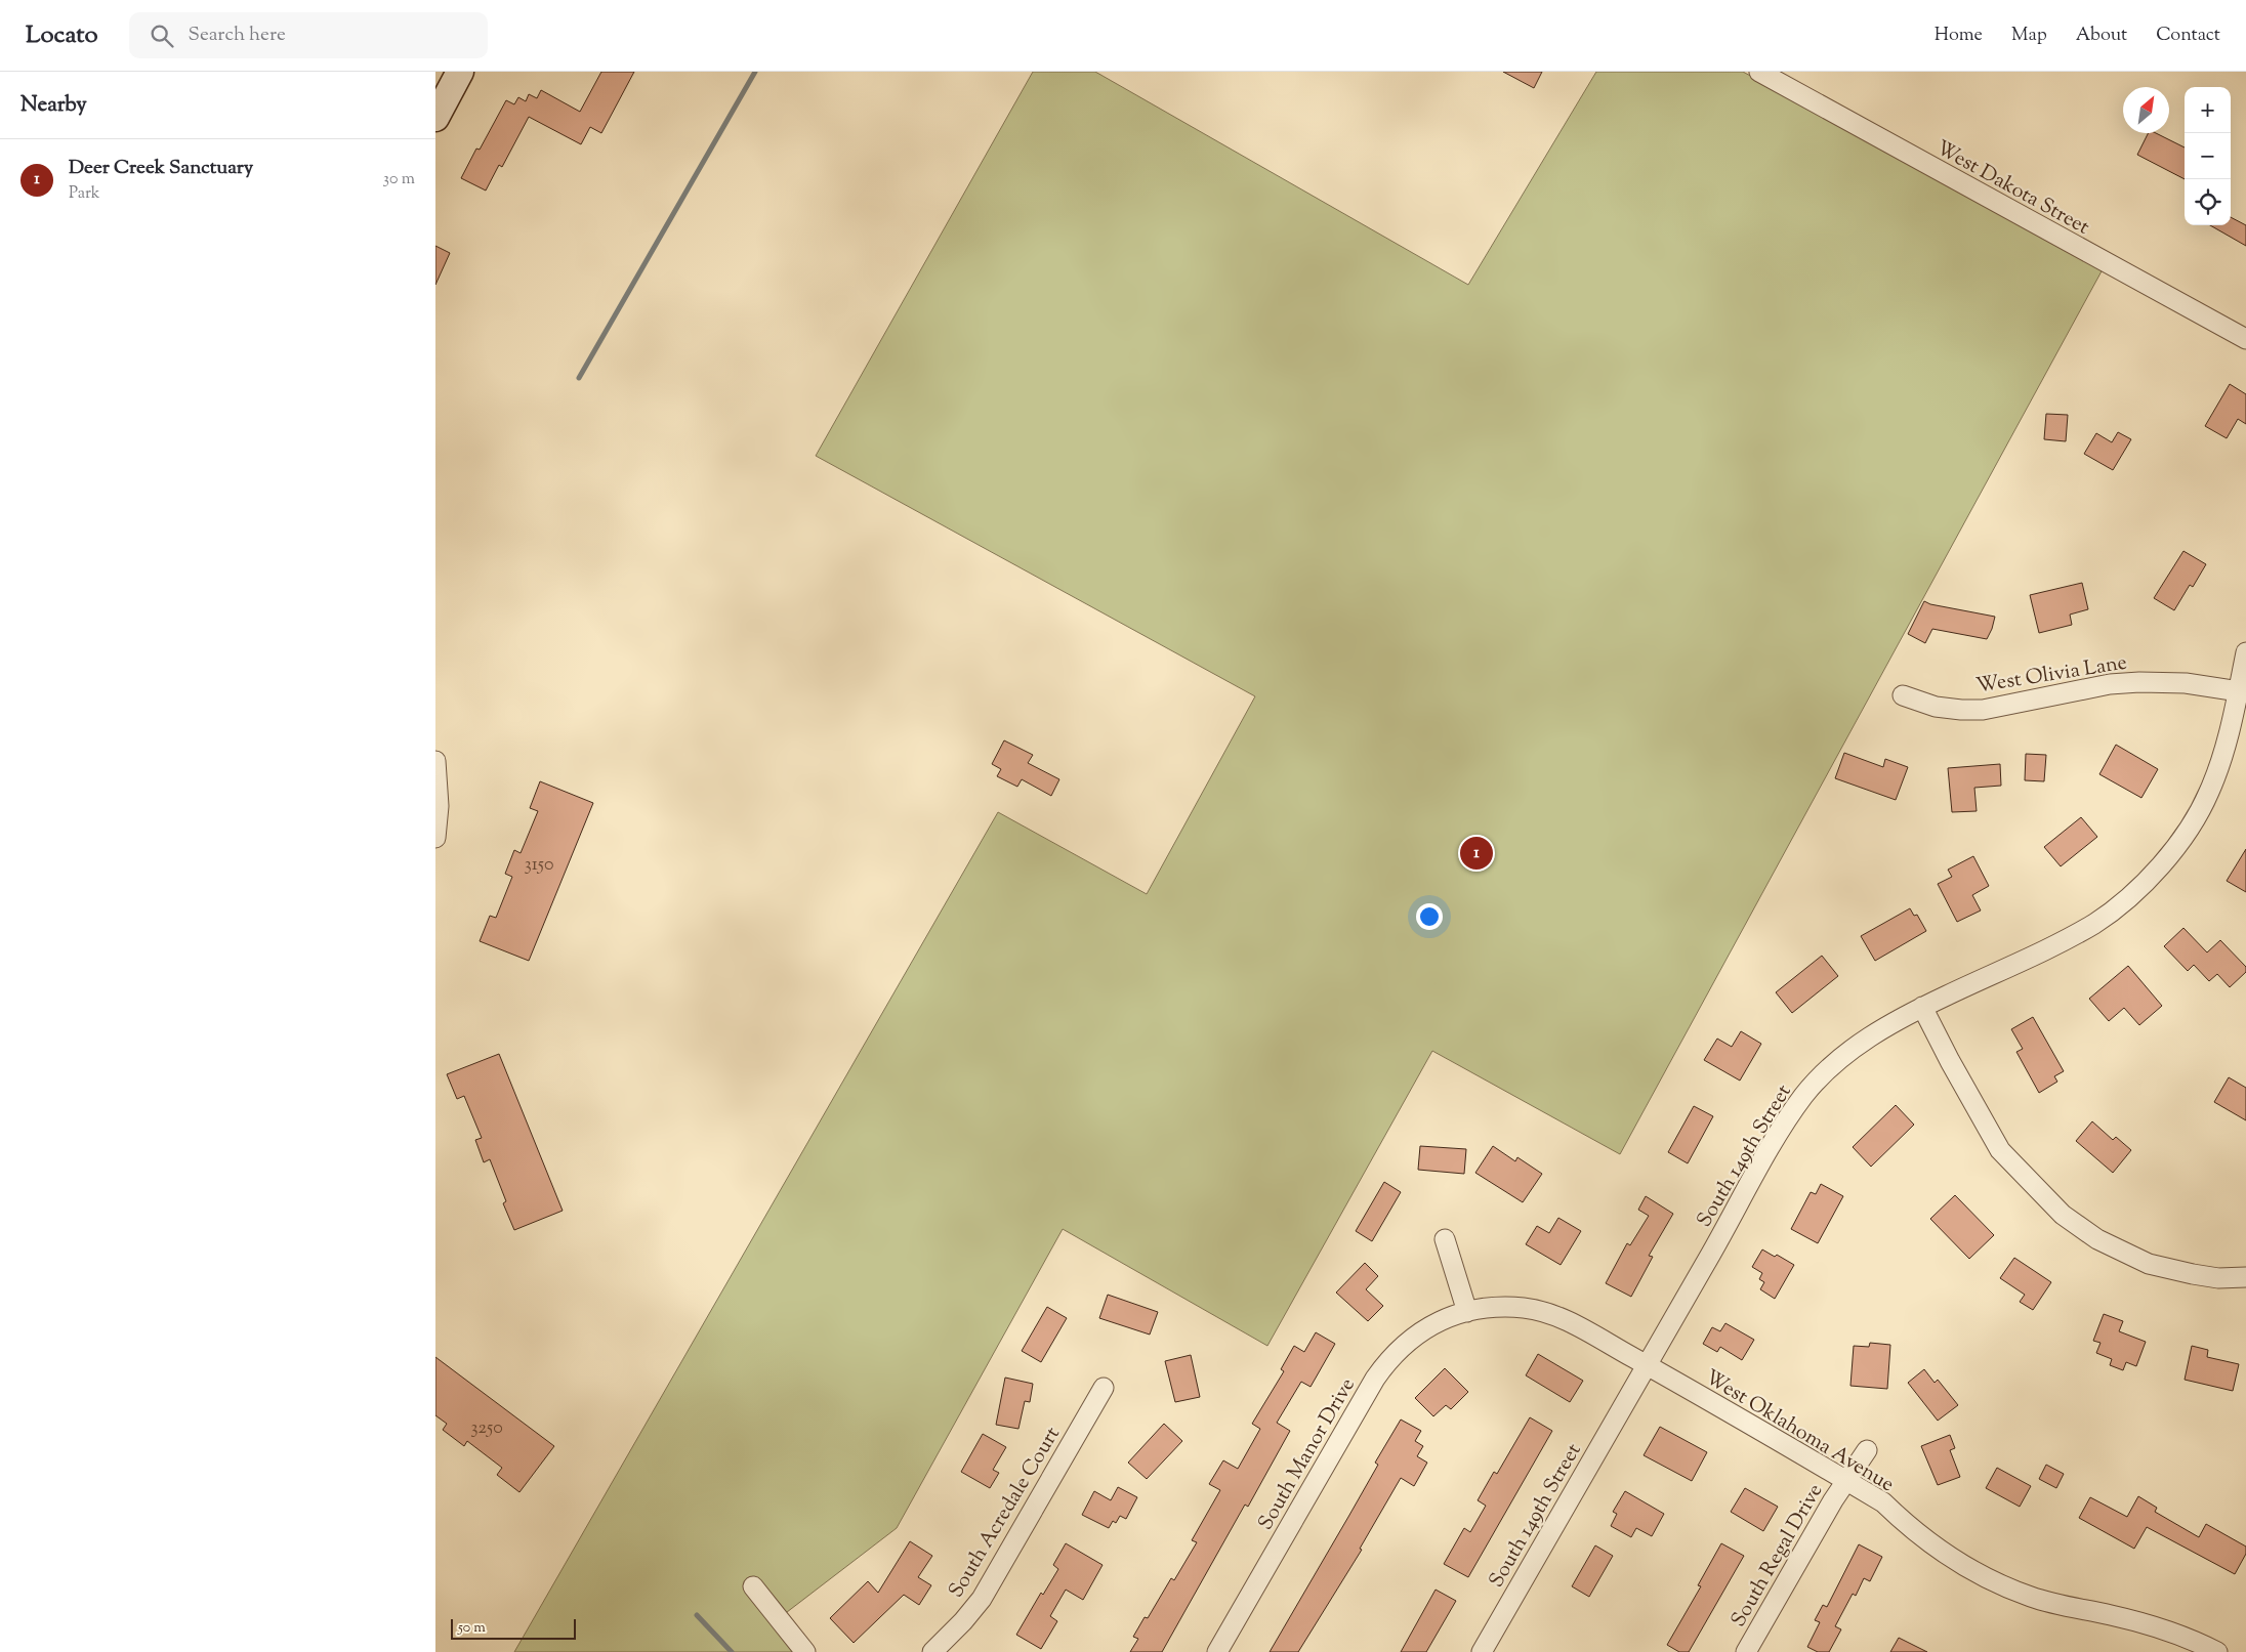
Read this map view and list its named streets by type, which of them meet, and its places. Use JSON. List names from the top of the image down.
{
  "streets": {
    "street": [
      "West Dakota Street",
      "West Olivia Lane",
      "South 149th Street",
      "West Oklahoma Avenue",
      "South Manor Drive",
      "South Acredale Court",
      "South Regal Drive"
    ]
  },
  "crossings": [
    ["West Olivia Lane", "South 149th Street"],
    ["South 149th Street", "West Oklahoma Avenue"],
    ["West Oklahoma Avenue", "South Manor Drive"],
    ["West Oklahoma Avenue", "South Regal Drive"]
  ],
  "house_numbers": ["3150", "3250"],
  "scale_bar": "50 m",
  "north": "top right",
  "page": {
    "header": "Locato",
    "search": "Search here",
    "nav": [
      "Home",
      "Map",
      "About",
      "Contact"
    ],
    "heading": "Nearby",
    "map_buttons": ["+", "−"],
    "list": [
      {
        "mark": "1",
        "name": "Deer Creek Sanctuary",
        "note": "Park",
        "value": "30 m"
      }
    ],
    "pins": "1",
    "scale": "50 m"
  }
}
